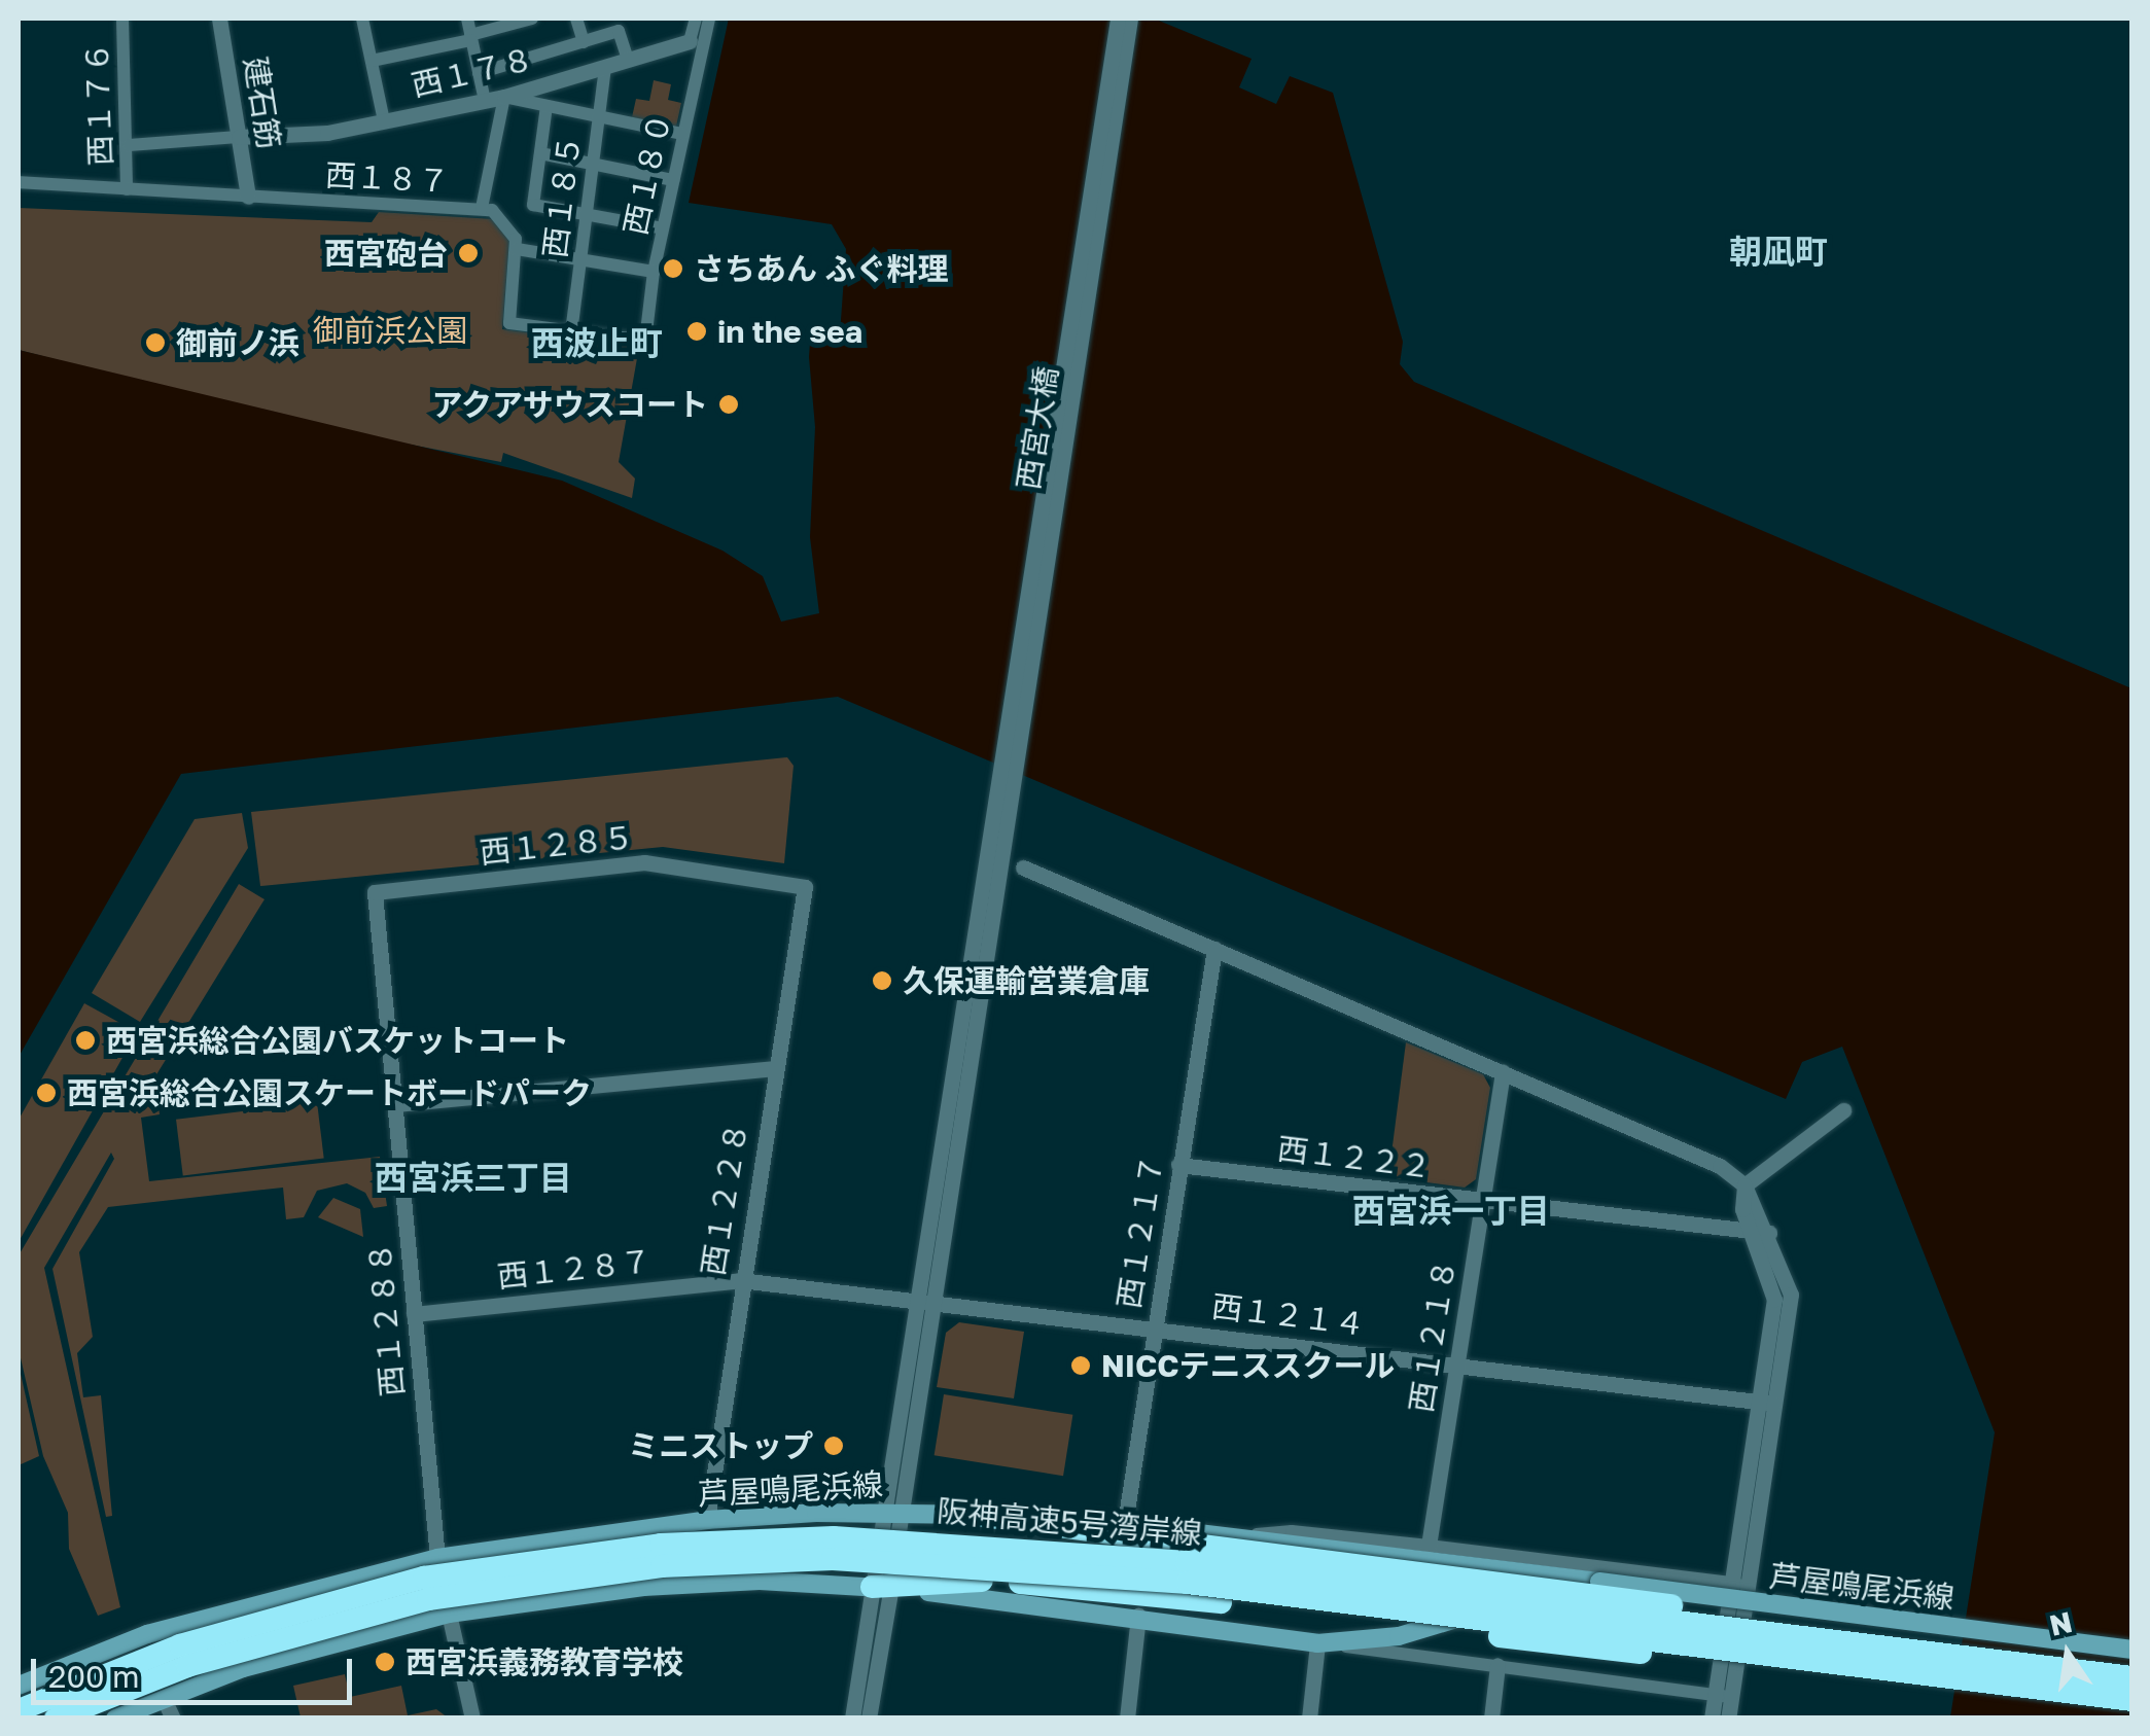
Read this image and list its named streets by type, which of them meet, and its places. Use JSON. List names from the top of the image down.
{
  "streets": {
    "highway": ["阪神高速5号湾岸線"],
    "main road": ["芦屋鳴尾浜線"],
    "street": [
      "西１７８",
      "建石筋",
      "西１７６",
      "西１８０",
      "西１８７",
      "西１８５",
      "西宮大橋",
      "西１２８５",
      "西１２２２",
      "西１２２８",
      "西１２１７",
      "西１２８７",
      "西１２１４",
      "西１２８８",
      "西１２１８"
    ]
  },
  "crossings": [
    ["西１７８", "建石筋"],
    ["西１７８", "西１８５"],
    ["建石筋", "西１８７"],
    ["西１７６", "西１８７"],
    ["西１８０", "西１８５"],
    ["西１２８５", "西１２２８"],
    ["西１２８５", "西１２８８"],
    ["西１２２２", "西１２１７"],
    ["西１２２２", "西１２１８"],
    ["西１２２８", "西１２８７"],
    ["西１２２８", "芦屋鳴尾浜線"],
    ["西１２１７", "西１２１４"],
    ["西１２１７", "芦屋鳴尾浜線"],
    ["西１２８７", "西１２１４"],
    ["西１２８７", "西１２８８"],
    ["西１２１４", "西１２１８"],
    ["西１２８８", "芦屋鳴尾浜線"]
  ],
  "districts": [
    "朝凪町",
    "西波止町",
    "西宮浜三丁目",
    "西宮浜一丁目"
  ],
  "parks": ["御前浜公園"],
  "places": [
    "西宮砲台",
    "さちあん ふぐ料理",
    "in the sea",
    "御前ノ浜",
    "アクアサウスコート",
    "久保運輸営業倉庫",
    "西宮浜総合公園バスケットコート",
    "西宮浜総合公園スケートボードパーク",
    "NICCテニススクール",
    "ミニストップ",
    "西宮浜義務教育学校"
  ],
  "scale_bar": "200 m",
  "north": "top"
}
